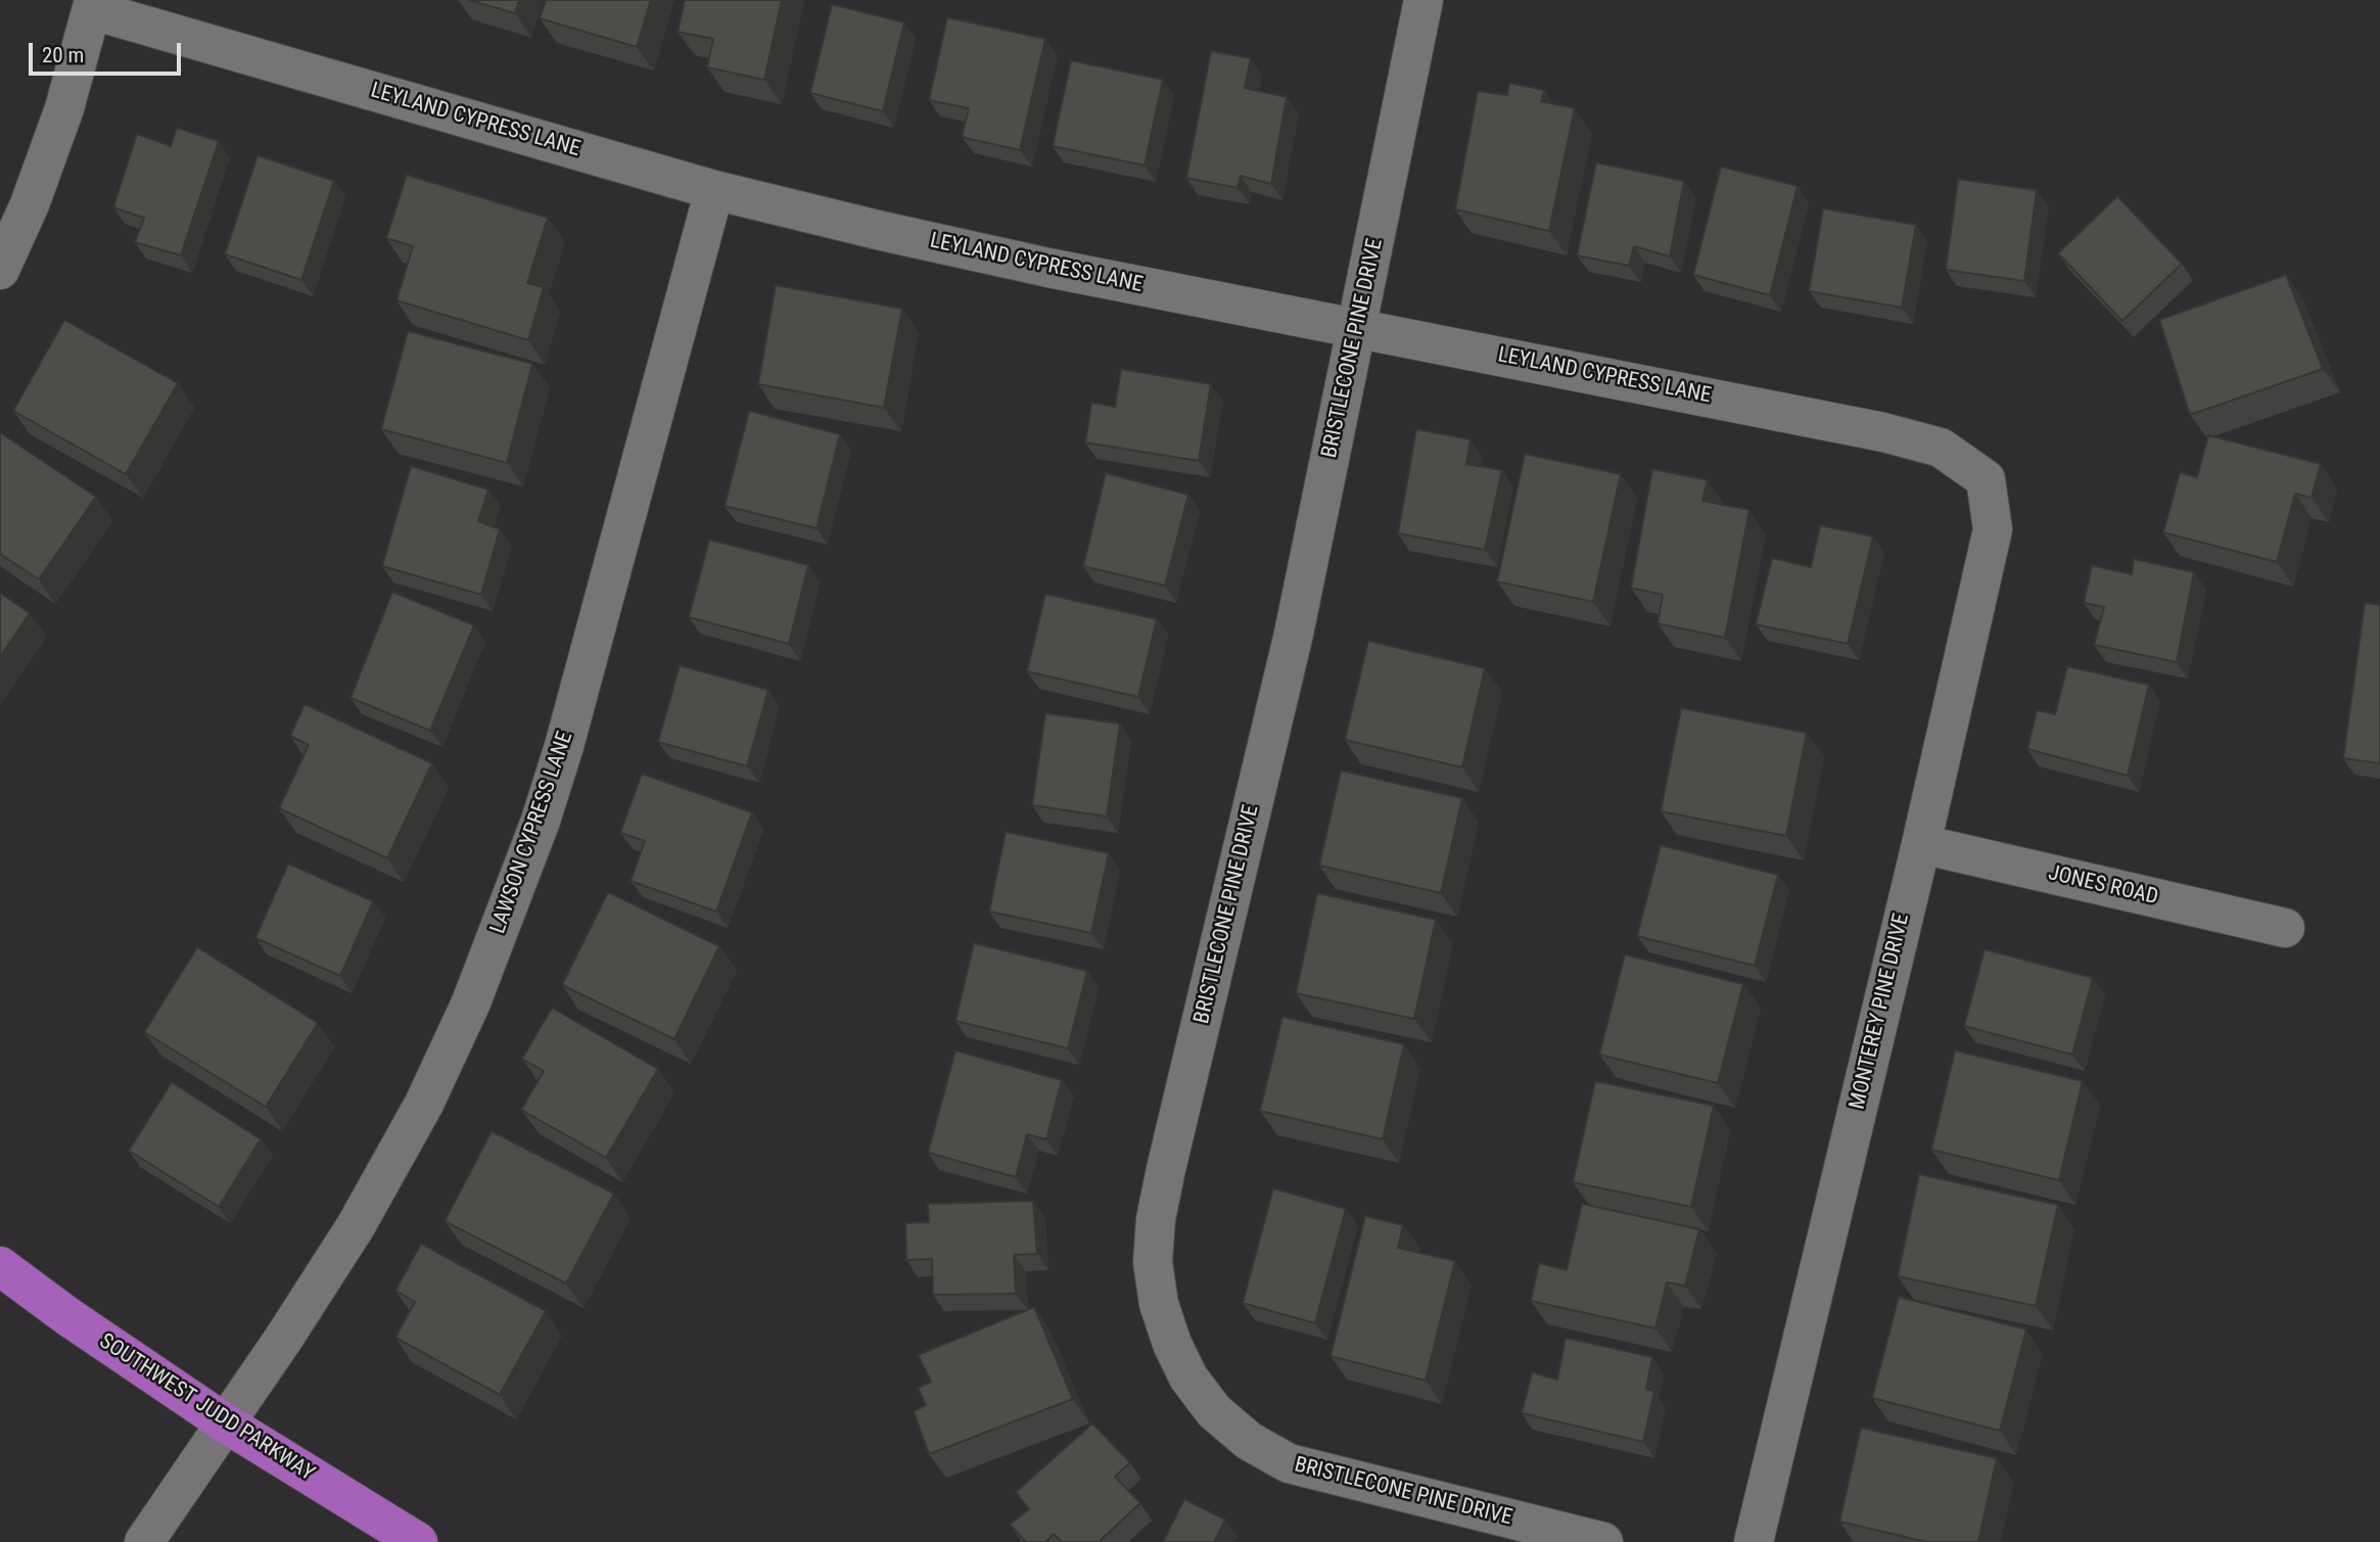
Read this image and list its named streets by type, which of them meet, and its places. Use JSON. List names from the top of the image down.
{
  "streets": {
    "highway": ["SOUTHWEST JUDD PARKWAY"],
    "street": [
      "LEYLAND CYPRESS LANE",
      "BRISTLECONE PINE DRIVE",
      "LAWSON CYPRESS LANE",
      "JONES ROAD",
      "MONTEREY PINE DRIVE"
    ]
  },
  "crossings": [
    ["LEYLAND CYPRESS LANE", "BRISTLECONE PINE DRIVE"],
    ["LEYLAND CYPRESS LANE", "LAWSON CYPRESS LANE"],
    ["LEYLAND CYPRESS LANE", "MONTEREY PINE DRIVE"],
    ["LAWSON CYPRESS LANE", "SOUTHWEST JUDD PARKWAY"],
    ["JONES ROAD", "MONTEREY PINE DRIVE"]
  ],
  "scale_bar": "20 m"
}
